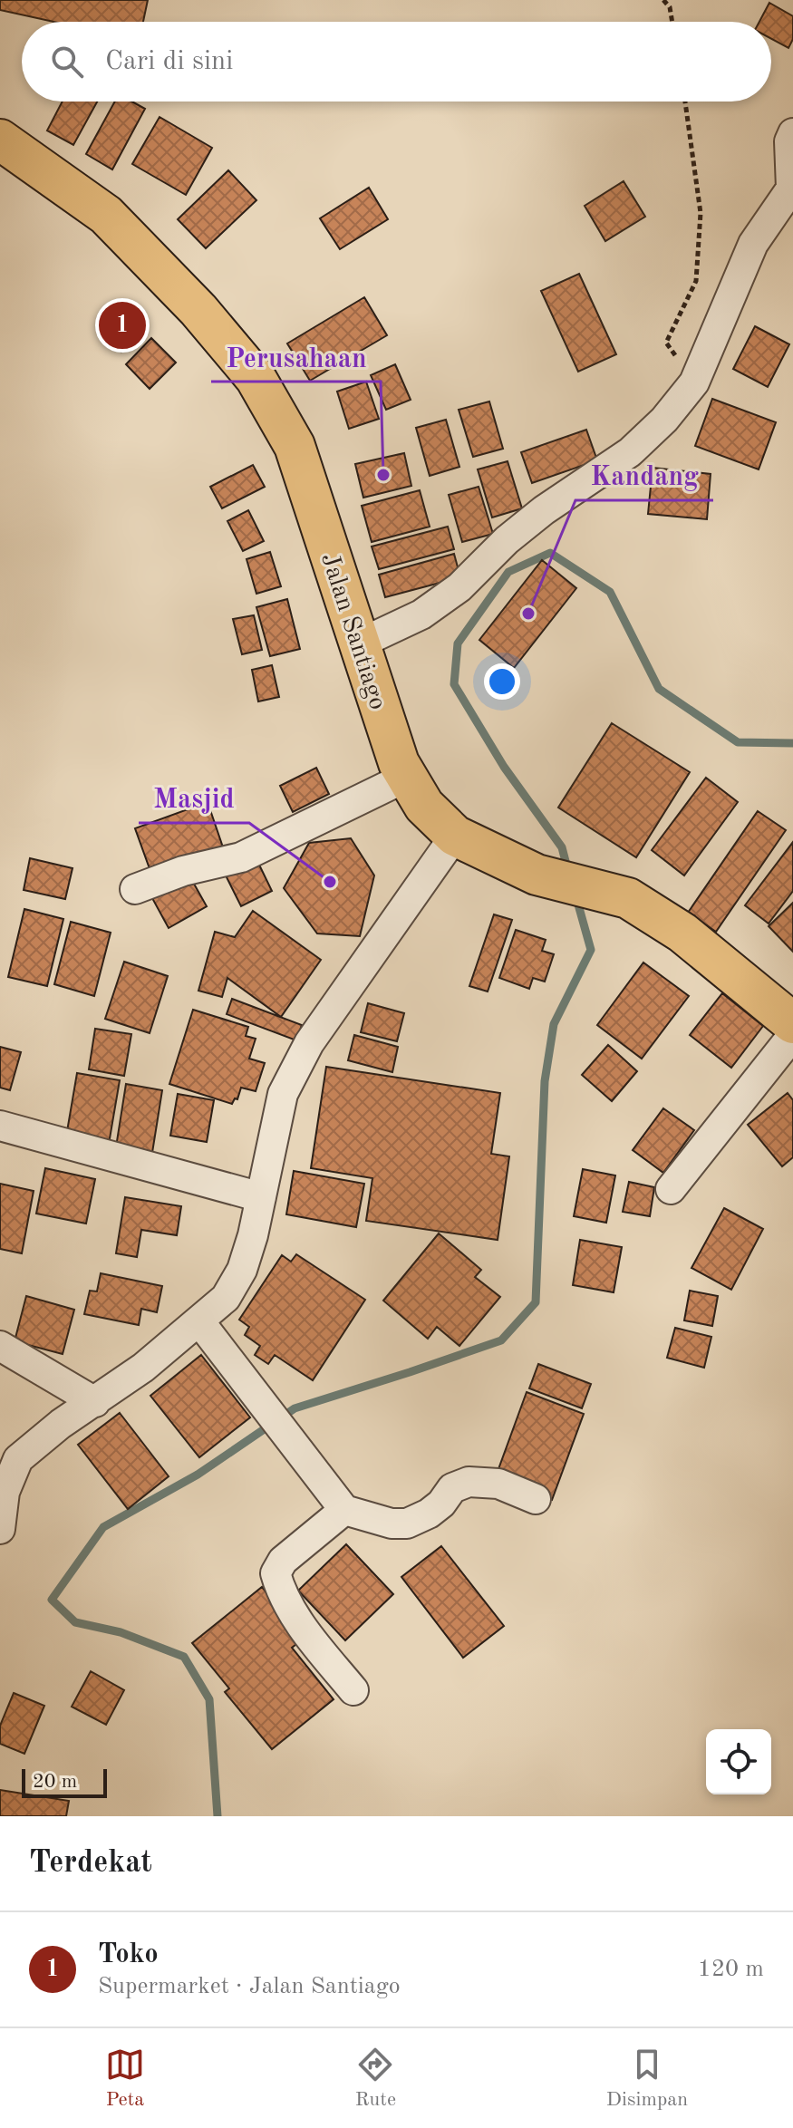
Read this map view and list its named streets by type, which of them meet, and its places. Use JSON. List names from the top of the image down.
{
  "streets": {
    "highway": ["Jalan Santiago"]
  },
  "places": ["Perusahaan", "Kandang", "Masjid"],
  "scale_bar": "20 m",
  "page": {
    "search": "Cari di sini",
    "pins": "1",
    "scale": "20 m",
    "heading": "Terdekat",
    "list": [
      {
        "mark": "1",
        "name": "Toko",
        "note": "Supermarket · Jalan Santiago",
        "value": "120 m"
      }
    ],
    "nav": ["Peta", "Rute", "Disimpan"]
  }
}
